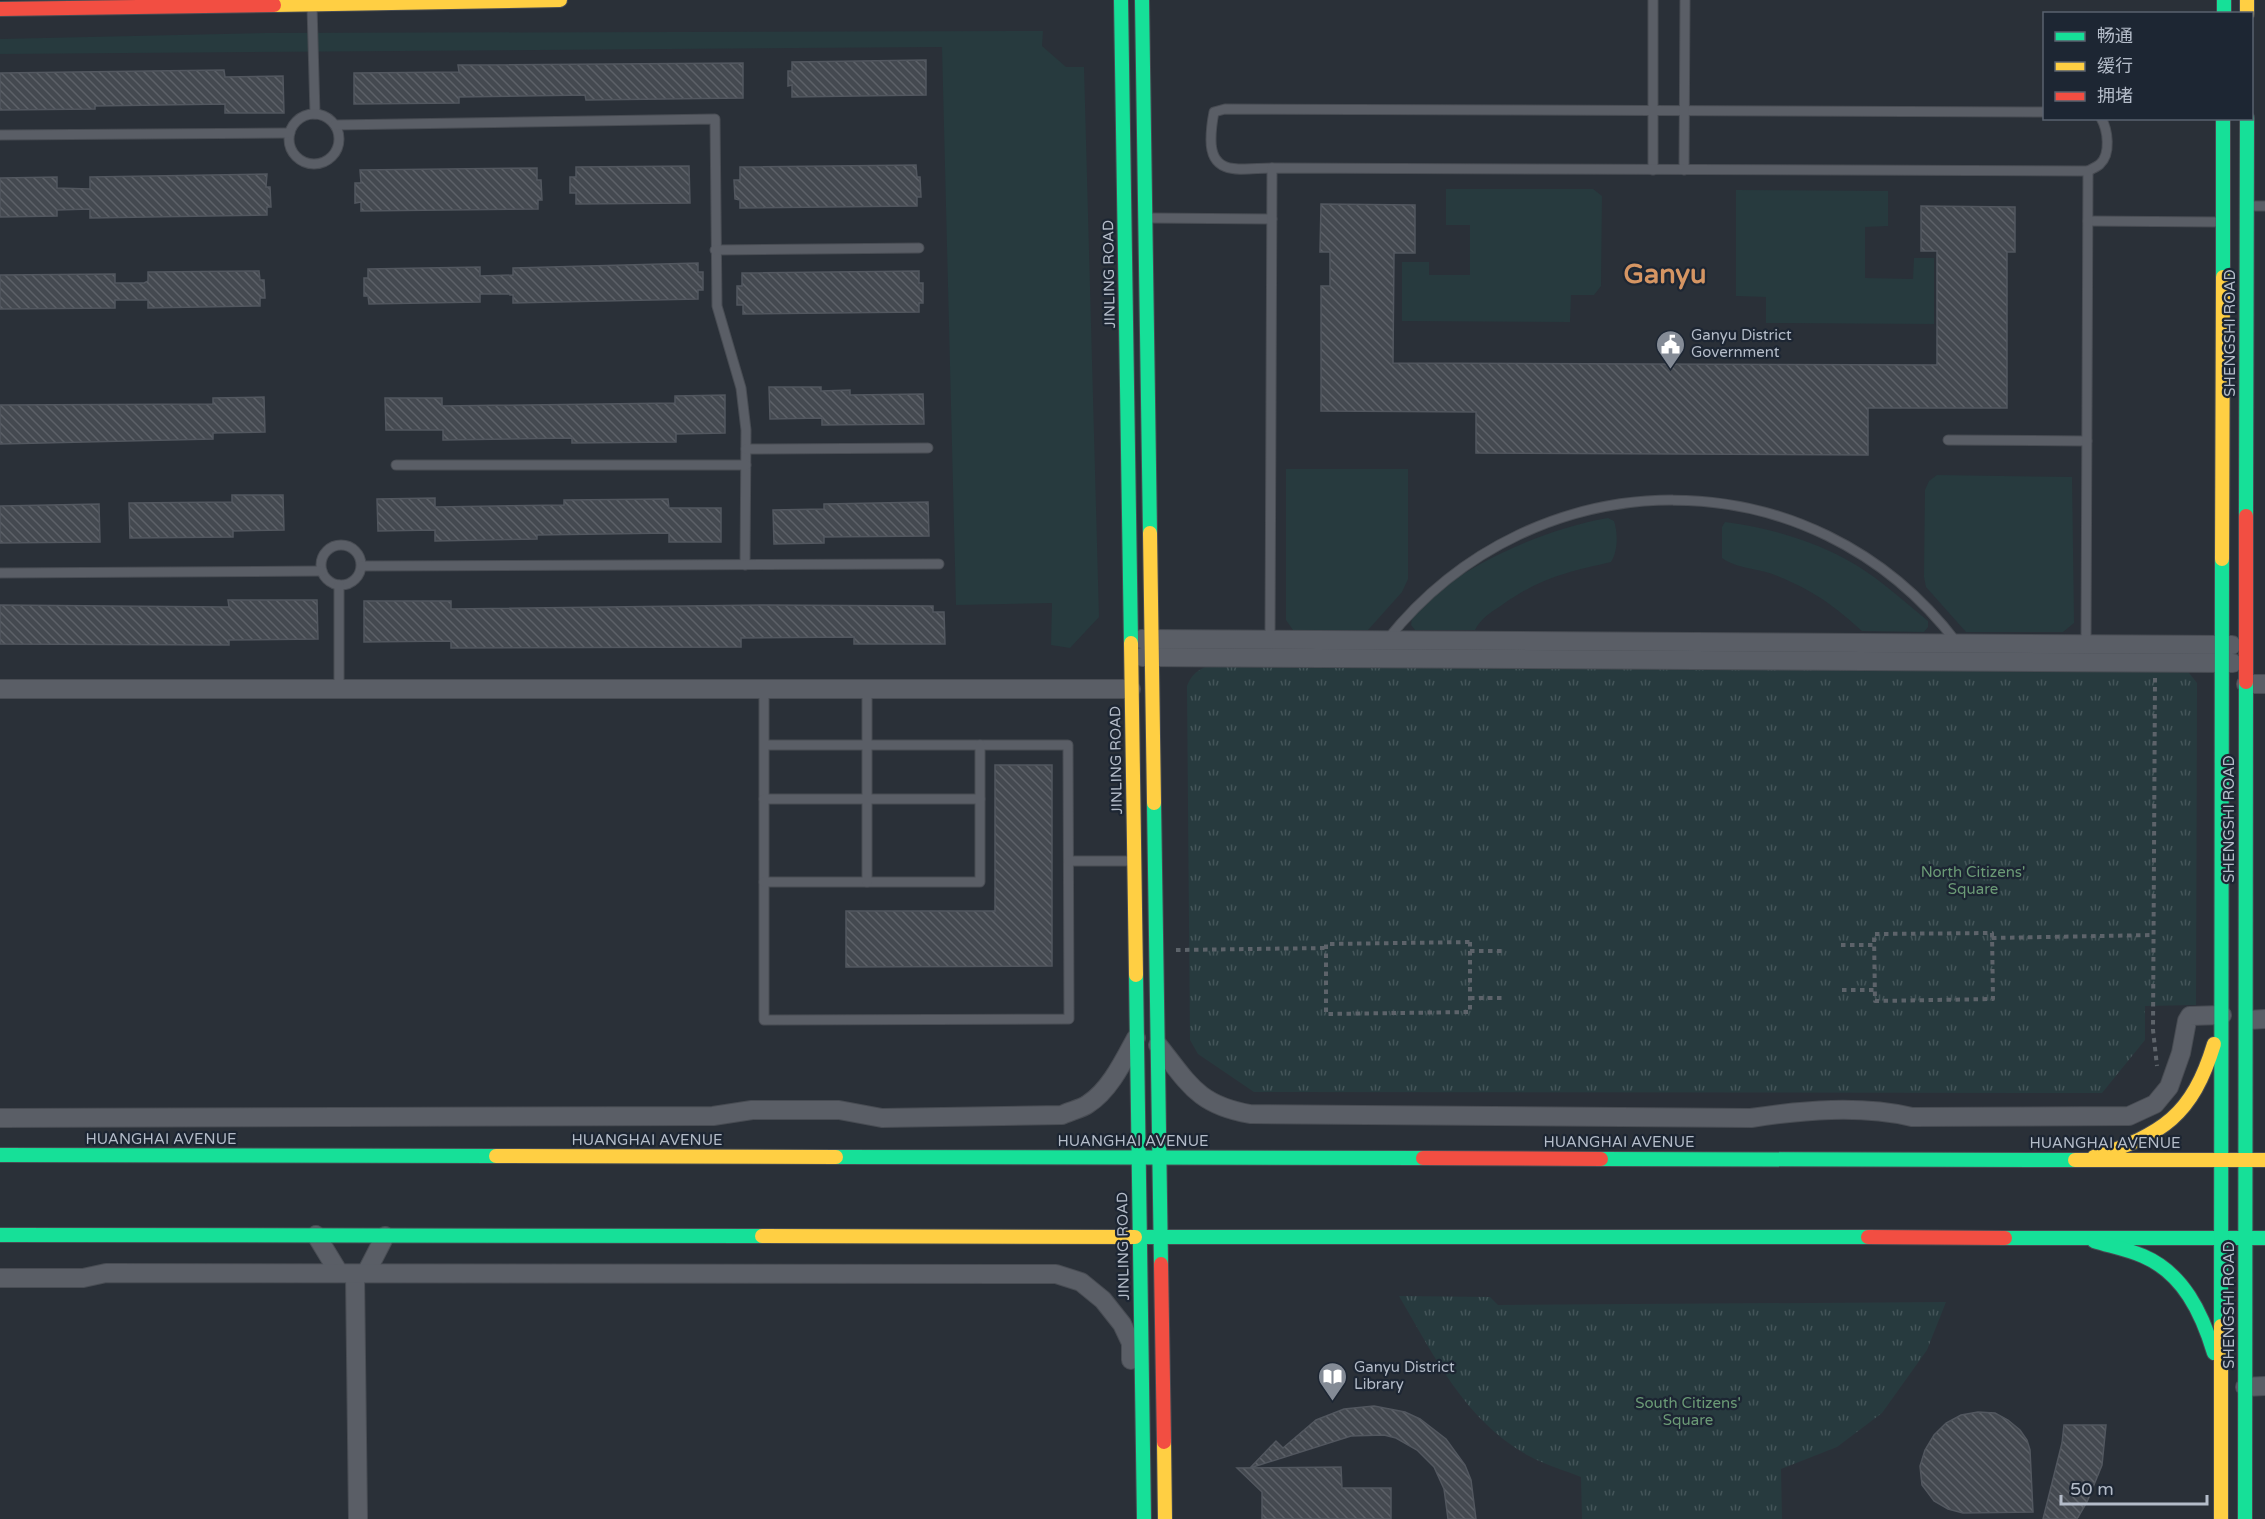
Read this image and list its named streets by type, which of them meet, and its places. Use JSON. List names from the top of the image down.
{
  "streets": {
    "main road": ["JINLING ROAD", "SHENGSHI ROAD", "HUANGHAI AVENUE"]
  },
  "crossings": [
    ["JINLING ROAD", "HUANGHAI AVENUE"],
    ["SHENGSHI ROAD", "HUANGHAI AVENUE"]
  ],
  "districts": ["Ganyu"],
  "parks": ["North Citizens' Square", "South Citizens' Square"],
  "places": {
    "public building": ["Ganyu District Government"],
    "library": ["Ganyu District Library"]
  },
  "legend": ["畅通", "缓行", "拥堵"],
  "scale_bar": "50 m"
}
